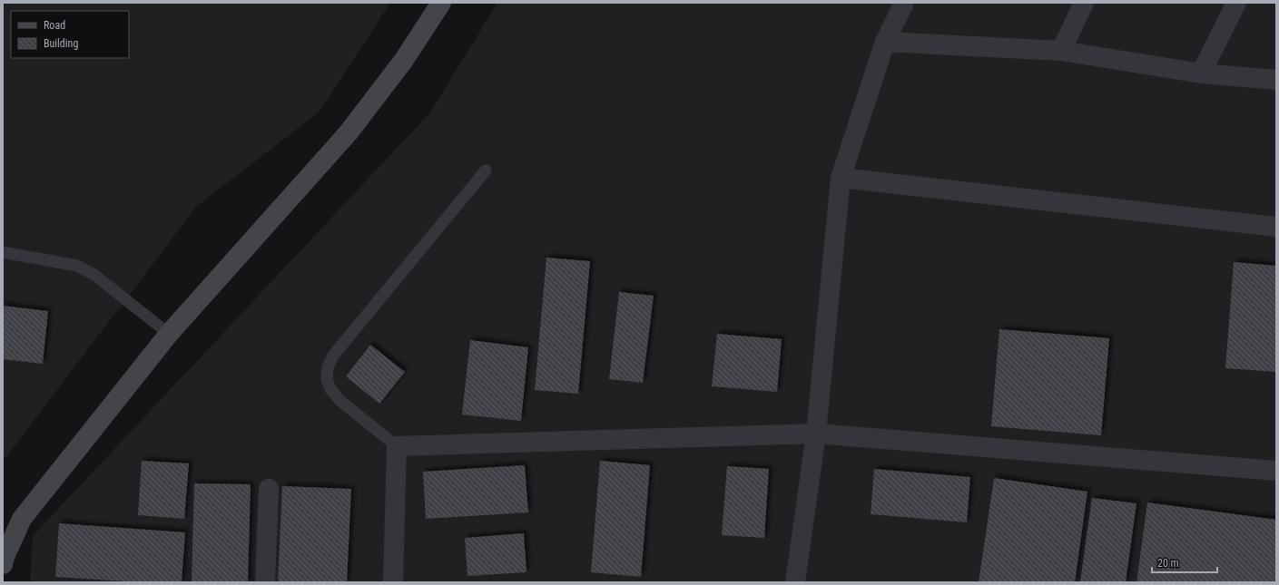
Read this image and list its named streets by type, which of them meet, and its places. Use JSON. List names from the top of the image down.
{
  "legend": ["Road", "Building"],
  "scale_bar": "20 m"
}
